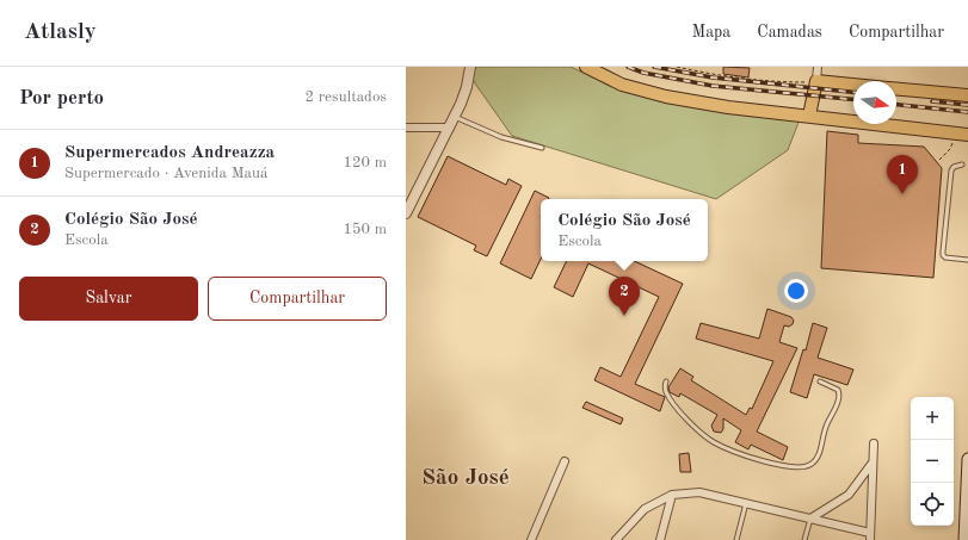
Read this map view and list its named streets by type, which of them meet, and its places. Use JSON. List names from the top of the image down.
{
  "districts": ["São José"],
  "north": "right",
  "page": {
    "header": "Atlasly",
    "nav": ["Mapa", "Camadas", "Compartilhar"],
    "heading": ["Por perto", "2 resultados"],
    "list": [
      {
        "mark": "1",
        "name": "Supermercados Andreazza",
        "note": "Supermercado · Avenida Mauá",
        "value": "120 m"
      },
      {
        "mark": "2",
        "name": "Colégio São José",
        "note": "Escola",
        "value": "150 m"
      }
    ],
    "pins": ["1", "2"],
    "popup": ["Colégio São José", "Escola"],
    "buttons": ["Salvar", "Compartilhar"],
    "map_buttons": ["+", "−"]
  }
}
